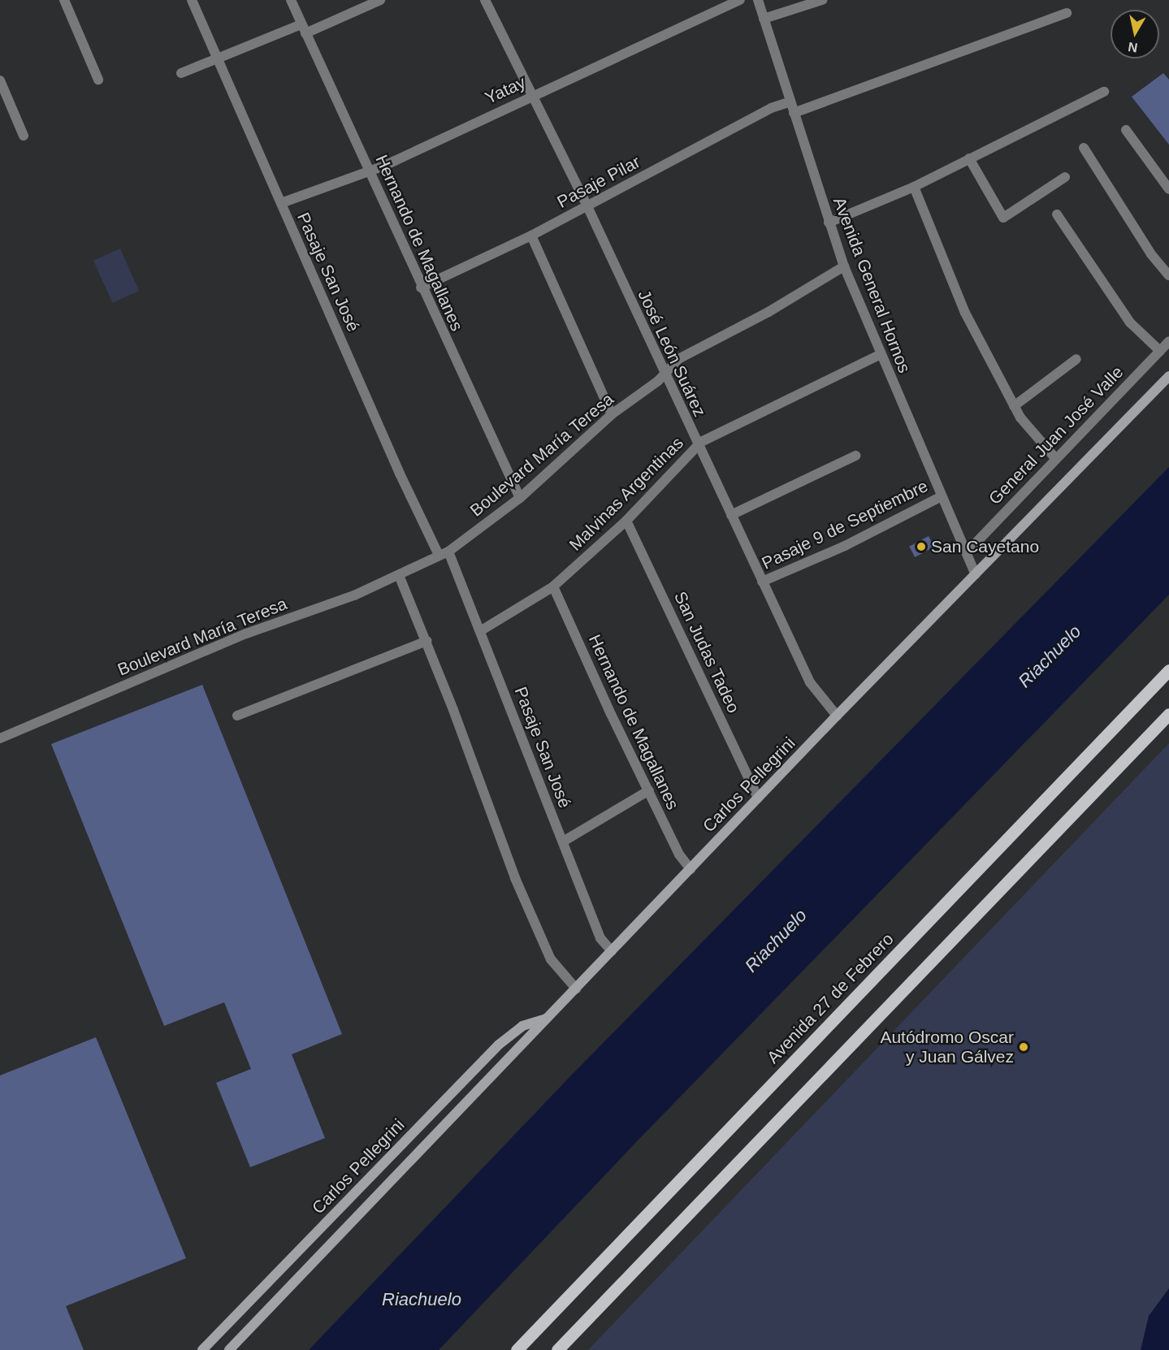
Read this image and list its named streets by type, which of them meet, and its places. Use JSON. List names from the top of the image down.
{
  "streets": {
    "main road": ["Carlos Pellegrini", "Avenida 27 de Febrero"],
    "street": [
      "Yatay",
      "Pasaje Pilar",
      "Hernando de Magallanes",
      "Pasaje San José",
      "Avenida General Hornos",
      "José León Suárez",
      "General Juan José Valle",
      "Boulevard María Teresa",
      "Malvinas Argentinas",
      "Pasaje 9 de Septiembre",
      "San Judas Tadeo"
    ]
  },
  "crossings": [
    ["Yatay", "Hernando de Magallanes"],
    ["Yatay", "Pasaje San José"],
    ["Yatay", "José León Suárez"],
    ["Pasaje Pilar", "Hernando de Magallanes"],
    ["Pasaje Pilar", "Avenida General Hornos"],
    ["Pasaje Pilar", "José León Suárez"],
    ["Hernando de Magallanes", "Boulevard María Teresa"],
    ["Hernando de Magallanes", "Malvinas Argentinas"],
    ["Hernando de Magallanes", "Carlos Pellegrini"],
    ["Pasaje San José", "Boulevard María Teresa"],
    ["Pasaje San José", "Malvinas Argentinas"],
    ["Pasaje San José", "Carlos Pellegrini"],
    ["Avenida General Hornos", "General Juan José Valle"],
    ["Avenida General Hornos", "Boulevard María Teresa"],
    ["Avenida General Hornos", "Malvinas Argentinas"],
    ["Avenida General Hornos", "Pasaje 9 de Septiembre"],
    ["Avenida General Hornos", "Carlos Pellegrini"],
    ["José León Suárez", "Boulevard María Teresa"],
    ["José León Suárez", "Malvinas Argentinas"],
    ["José León Suárez", "Pasaje 9 de Septiembre"],
    ["José León Suárez", "Carlos Pellegrini"],
    ["Malvinas Argentinas", "San Judas Tadeo"],
    ["San Judas Tadeo", "Carlos Pellegrini"]
  ],
  "water": ["Riachuelo"],
  "places": ["San Cayetano", "Autódromo Oscar y Juan Gálvez"],
  "north": "bottom"
}
